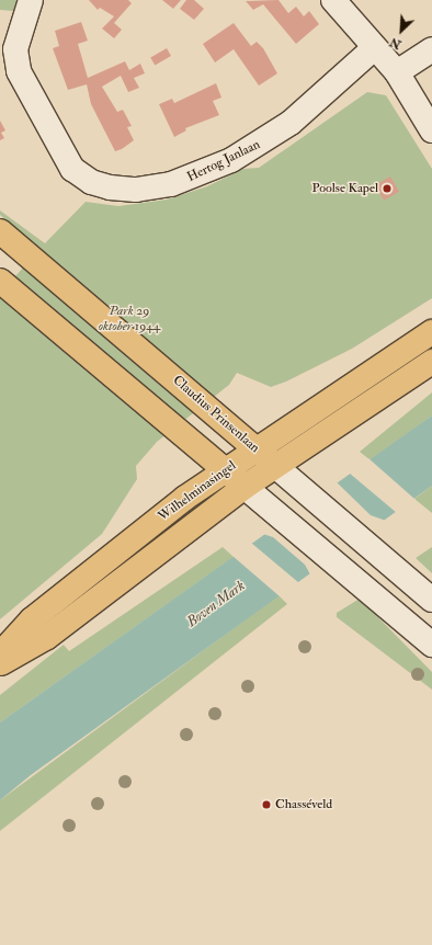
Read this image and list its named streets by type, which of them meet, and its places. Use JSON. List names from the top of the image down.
{
  "streets": {
    "main road": ["Claudius Prinsenlaan", "Wilhelminasingel"],
    "street": ["Hertog Janlaan"]
  },
  "crossings": [
    ["Claudius Prinsenlaan", "Wilhelminasingel"]
  ],
  "water": ["Boven Mark"],
  "parks": ["Park 29 oktober 1944"],
  "places": ["Poolse Kapel", "Chasséveld"],
  "north": "bottom left"
}
